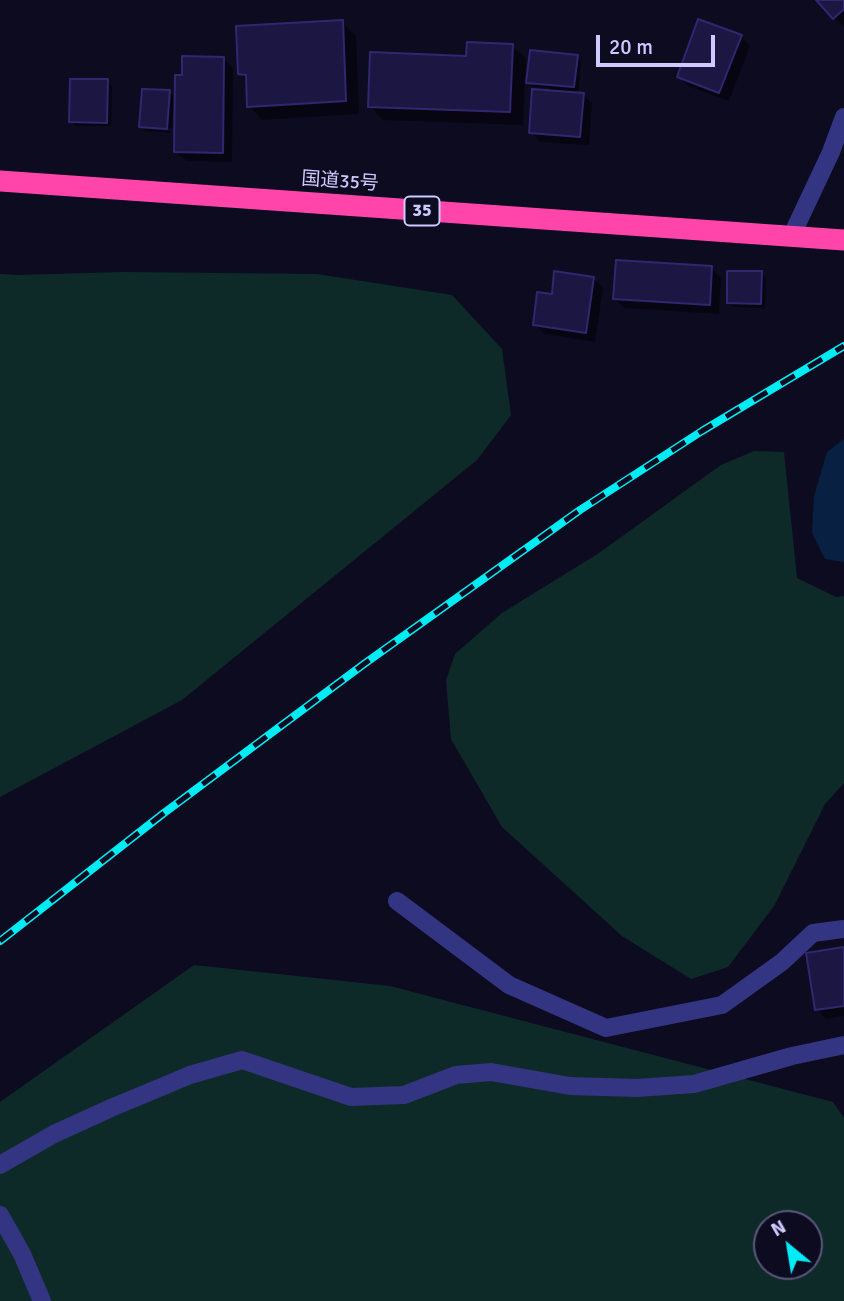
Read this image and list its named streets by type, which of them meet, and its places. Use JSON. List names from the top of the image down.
{
  "streets": {
    "highway": ["国道35号", "35"]
  },
  "scale_bar": "20 m",
  "north": "top left"
}
